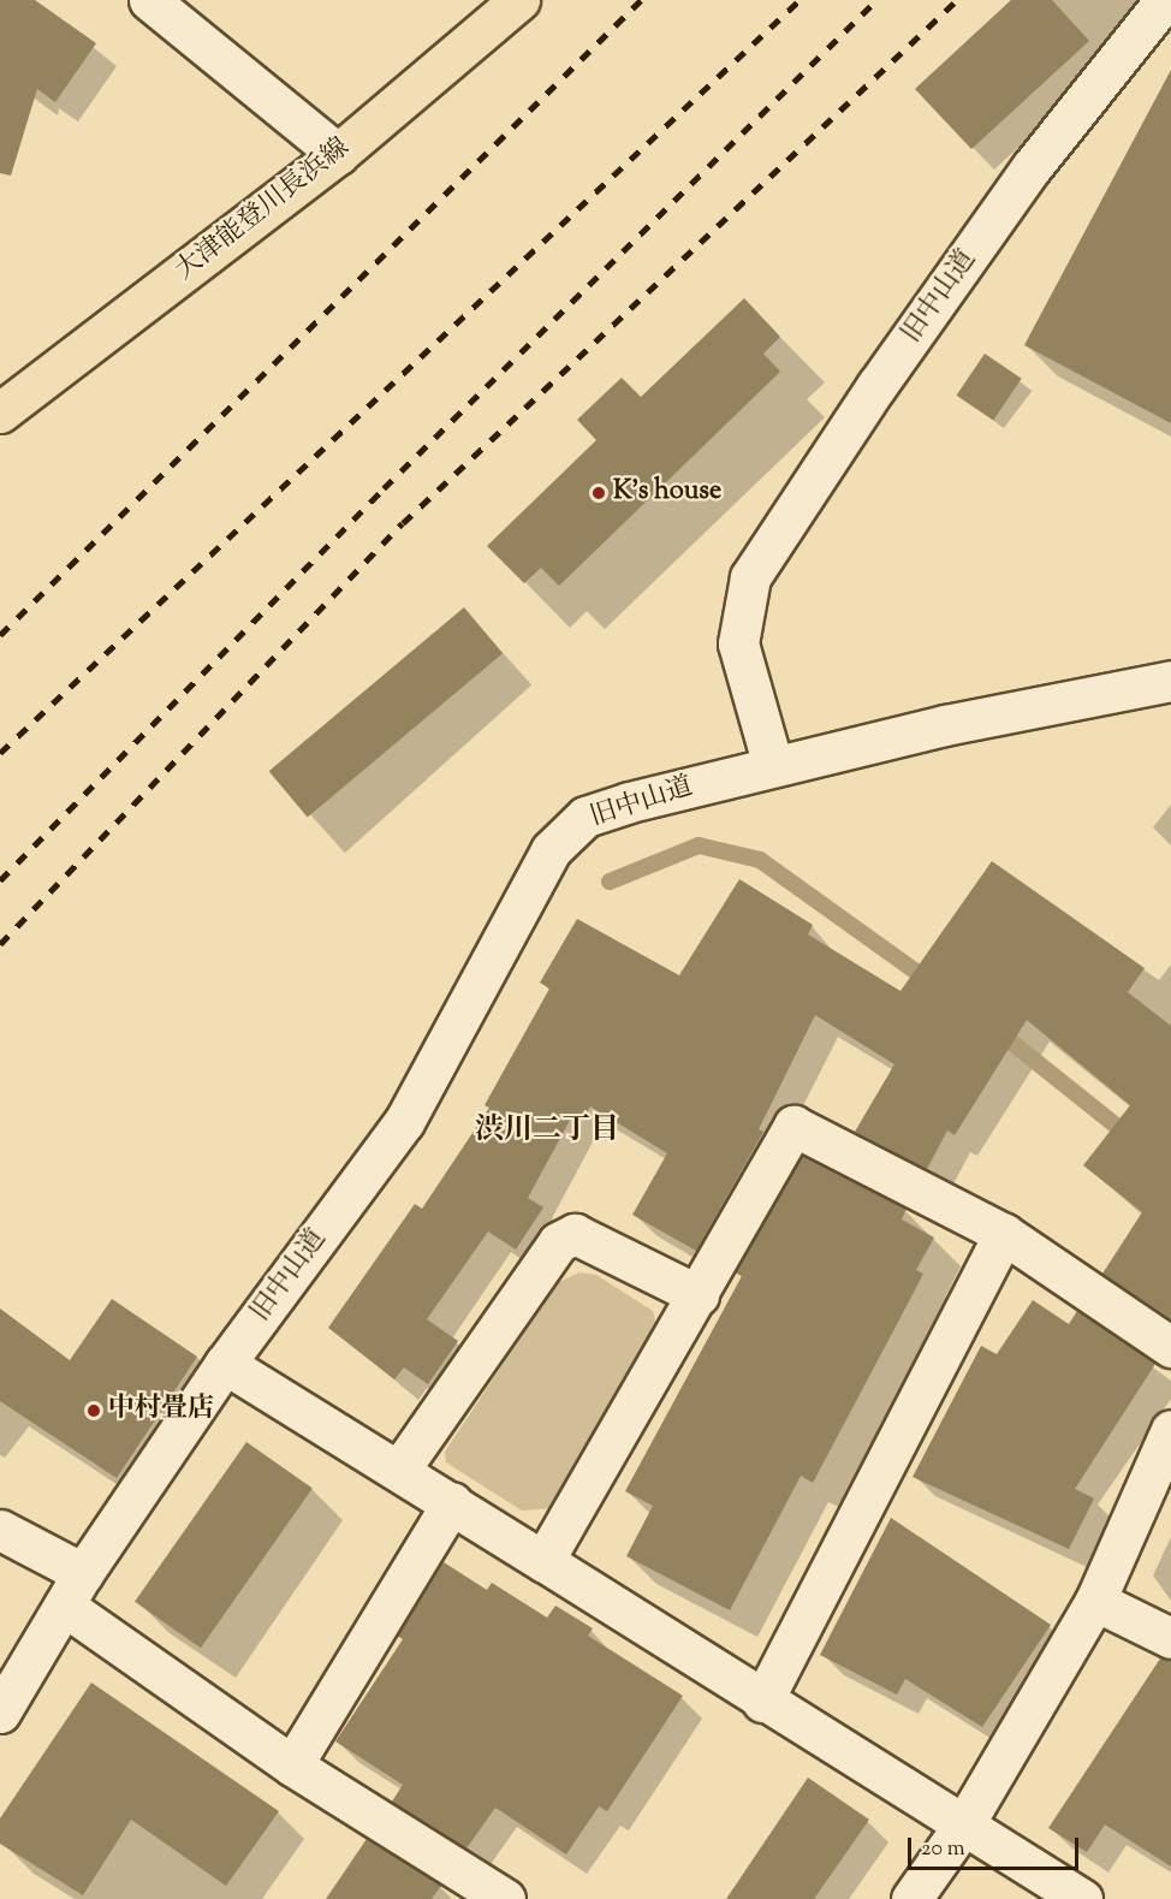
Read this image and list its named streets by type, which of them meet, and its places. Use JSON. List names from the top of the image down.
{
  "streets": {
    "main road": ["大津能登川長浜線"],
    "street": ["旧中山道"]
  },
  "districts": ["渋川二丁目"],
  "places": ["K's house", "中村畳店"],
  "scale_bar": "20 m"
}
